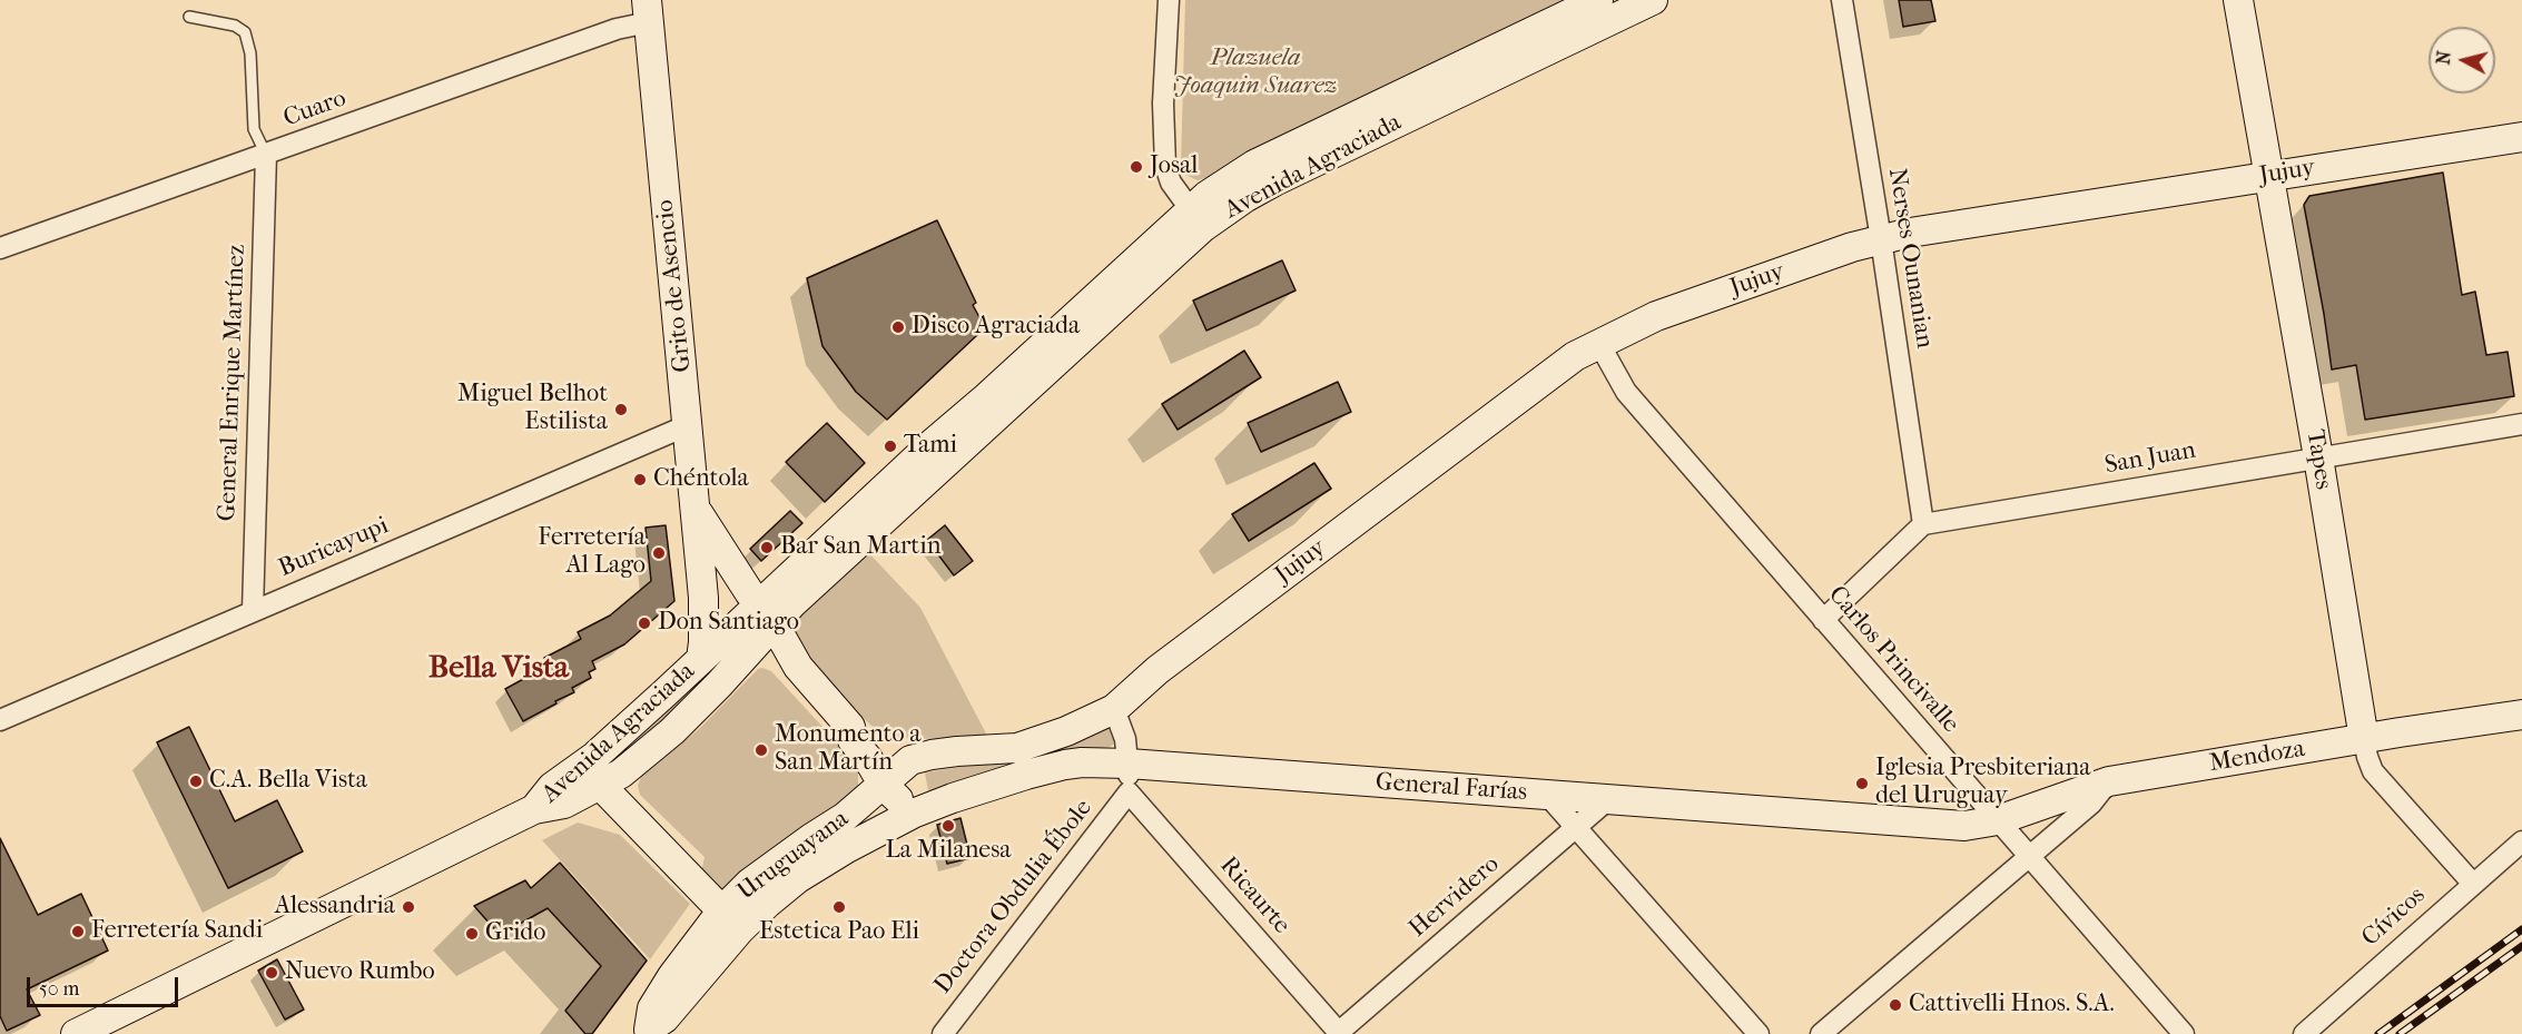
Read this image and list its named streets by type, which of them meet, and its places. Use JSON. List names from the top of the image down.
{
  "streets": {
    "street": [
      "Cuaro",
      "Avenida Agraciada",
      "Jujuy",
      "Nerses Ounanian",
      "Grito de Asencio",
      "General Enrique Martínez",
      "San Juan",
      "Tapes",
      "Buricayupi",
      "Carlos Princivalle",
      "Mendoza",
      "General Farías",
      "Uruguayana",
      "Ricaurte",
      "Doctora Obdulia Ébole",
      "Hervidero",
      "Cívicos"
    ]
  },
  "crossings": [
    ["Cuaro", "Grito de Asencio"],
    ["Cuaro", "General Enrique Martínez"],
    ["Avenida Agraciada", "Grito de Asencio"],
    ["Jujuy", "Nerses Ounanian"],
    ["Jujuy", "Tapes"],
    ["Jujuy", "Carlos Princivalle"],
    ["Jujuy", "Uruguayana"],
    ["Nerses Ounanian", "San Juan"],
    ["Grito de Asencio", "Buricayupi"],
    ["General Enrique Martínez", "Buricayupi"],
    ["San Juan", "Tapes"],
    ["Tapes", "Mendoza"],
    ["Tapes", "Cívicos"],
    ["Carlos Princivalle", "Mendoza"],
    ["Carlos Princivalle", "General Farías"],
    ["Mendoza", "General Farías"],
    ["General Farías", "Uruguayana"],
    ["General Farías", "Hervidero"],
    ["Ricaurte", "Doctora Obdulia Ébole"],
    ["Ricaurte", "Hervidero"]
  ],
  "districts": ["Bella Vista"],
  "parks": ["Plazuela Joaquin Suarez"],
  "places": [
    "Josal",
    "Disco Agraciada",
    "Miguel Belhot Estilista",
    "Tami",
    "Chéntola",
    "Bar San Martin",
    "Ferretería Al Lago",
    "Don Santiago",
    "Monumento a San Martín",
    "C.A. Bella Vista",
    "Iglesia Presbiteriana del Uruguay",
    "La Milanesa",
    "Alessandria",
    "Estetica Pao Eli",
    "Ferretería Sandi",
    "Grido",
    "Nuevo Rumbo",
    "Cattivelli Hnos. S.A."
  ],
  "scale_bar": "50 m",
  "north": "left"
}
